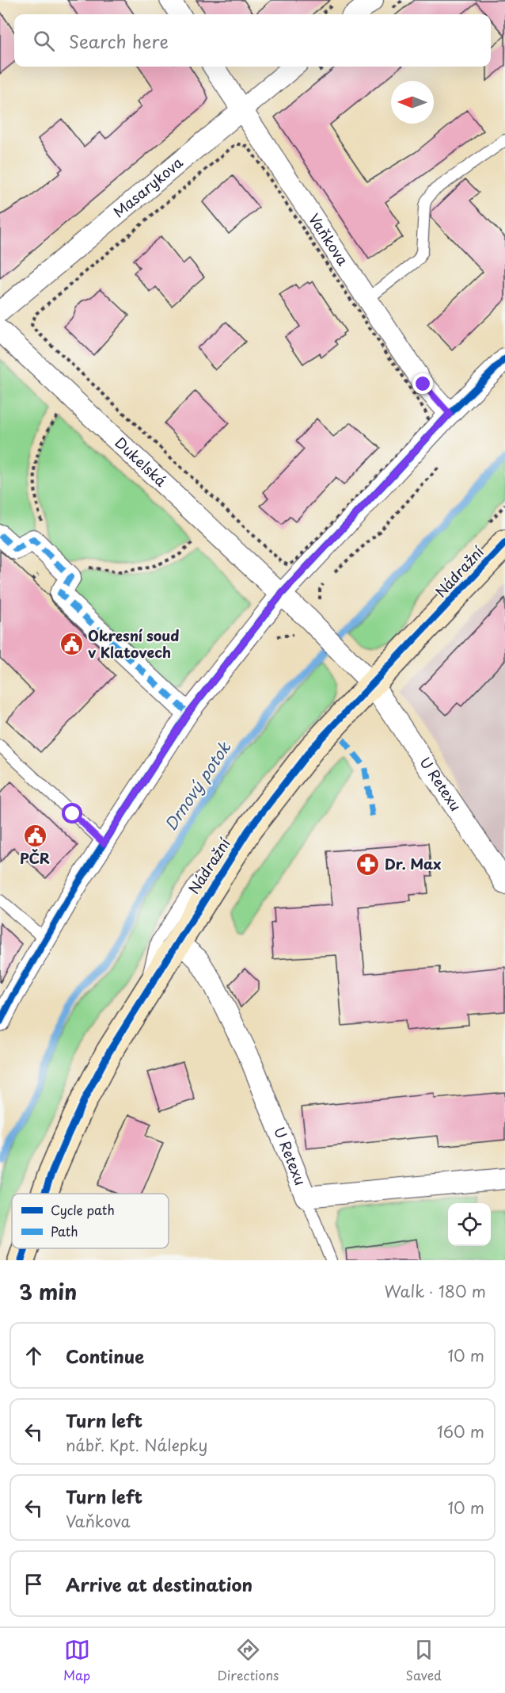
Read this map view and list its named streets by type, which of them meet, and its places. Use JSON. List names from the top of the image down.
{
  "streets": {
    "street": [
      "Masarykova",
      "Vaňkova",
      "Dukelská",
      "Nádražní",
      "U Retexu"
    ]
  },
  "crossings": [
    ["Masarykova", "Vaňkova"],
    ["Dukelská", "U Retexu"],
    ["Nádražní", "U Retexu"]
  ],
  "water": ["Drnový potok"],
  "places": {
    "public building": ["Okresní soud v Klatovech", "PČR"],
    "pharmacy": ["Dr. Max"]
  },
  "legend": ["Cycle path", "Path"],
  "north": "left",
  "page": {
    "search": "Search here",
    "heading": ["3 min", "Walk · 180 m"],
    "list": [
      ["Continue", "10 m"],
      ["Turn left", "nábř. Kpt. Nálepky", "160 m"],
      ["Turn left", "Vaňkova", "10 m"],
      "Arrive at destination"
    ],
    "nav": ["Map", "Directions", "Saved"]
  }
}
